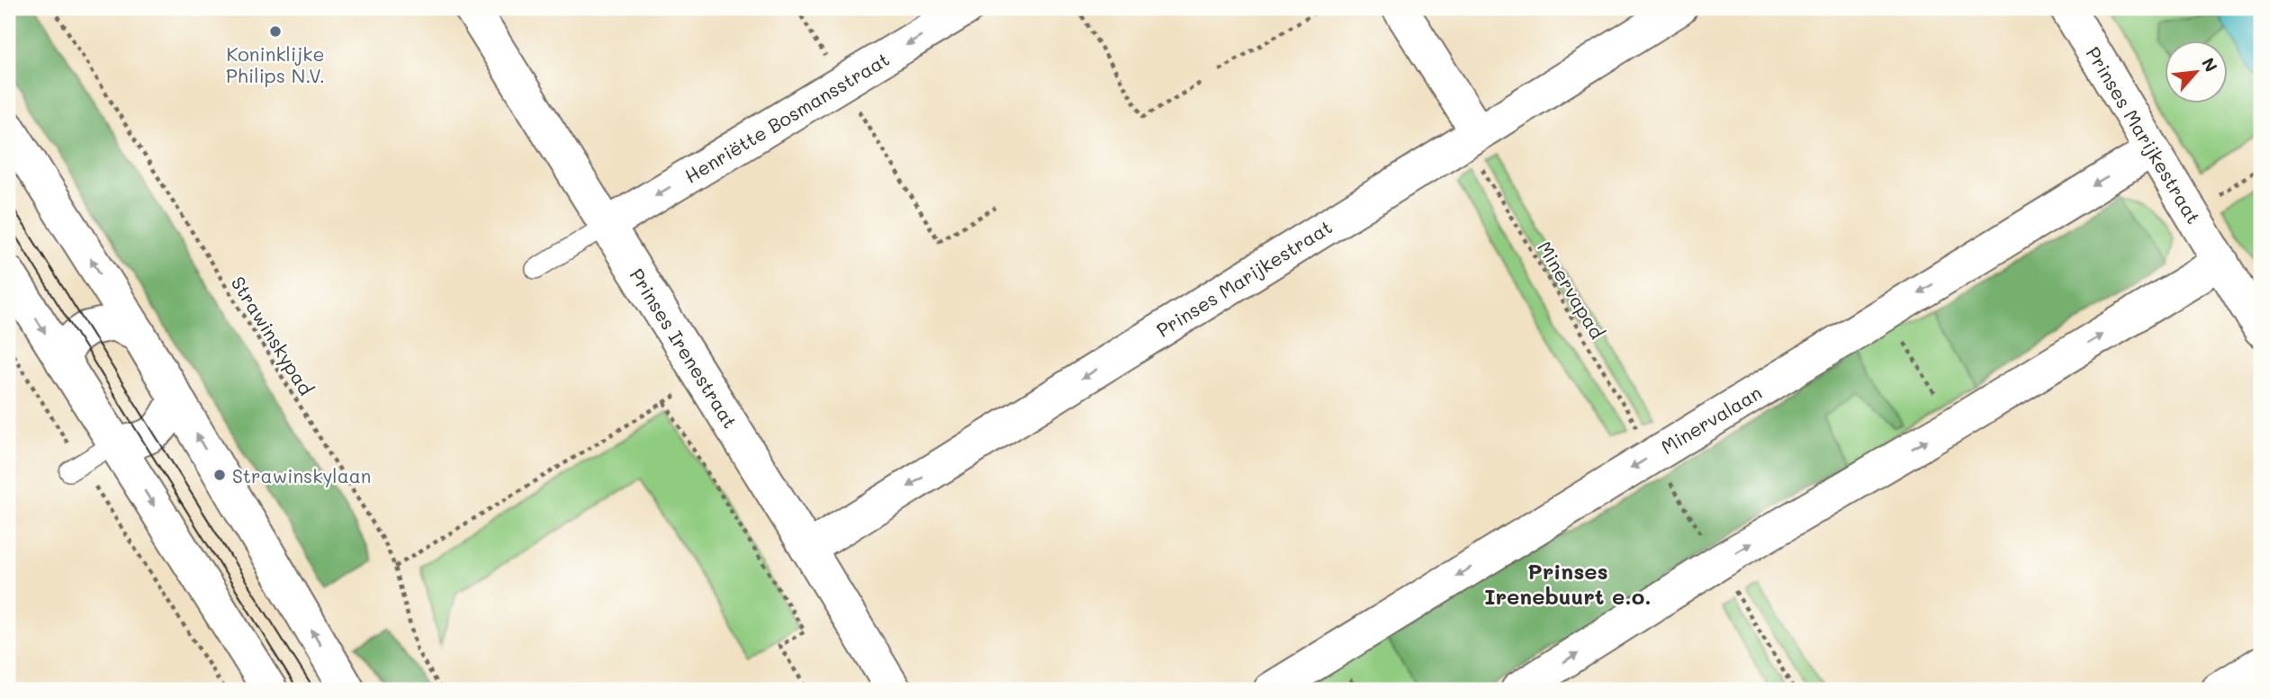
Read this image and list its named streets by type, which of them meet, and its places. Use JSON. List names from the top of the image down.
{
  "streets": {
    "street": [
      "Henriëtte Bosmansstraat",
      "Prinses Marijkestraat",
      "Prinses Irenestraat",
      "Minervalaan"
    ],
    "path": ["Minervapad", "Strawinskypad"]
  },
  "crossings": [
    ["Henriëtte Bosmansstraat", "Prinses Irenestraat"],
    ["Prinses Marijkestraat", "Minervapad"],
    ["Prinses Marijkestraat", "Prinses Irenestraat"],
    ["Prinses Marijkestraat", "Minervalaan"],
    ["Minervapad", "Minervalaan"]
  ],
  "one_way": ["Henriëtte Bosmansstraat", "Prinses Marijkestraat"],
  "districts": ["Prinses Irenebuurt e.o."],
  "places": ["Koninklijke Philips N.V.", "Strawinskylaan"],
  "north": "top right"
}
